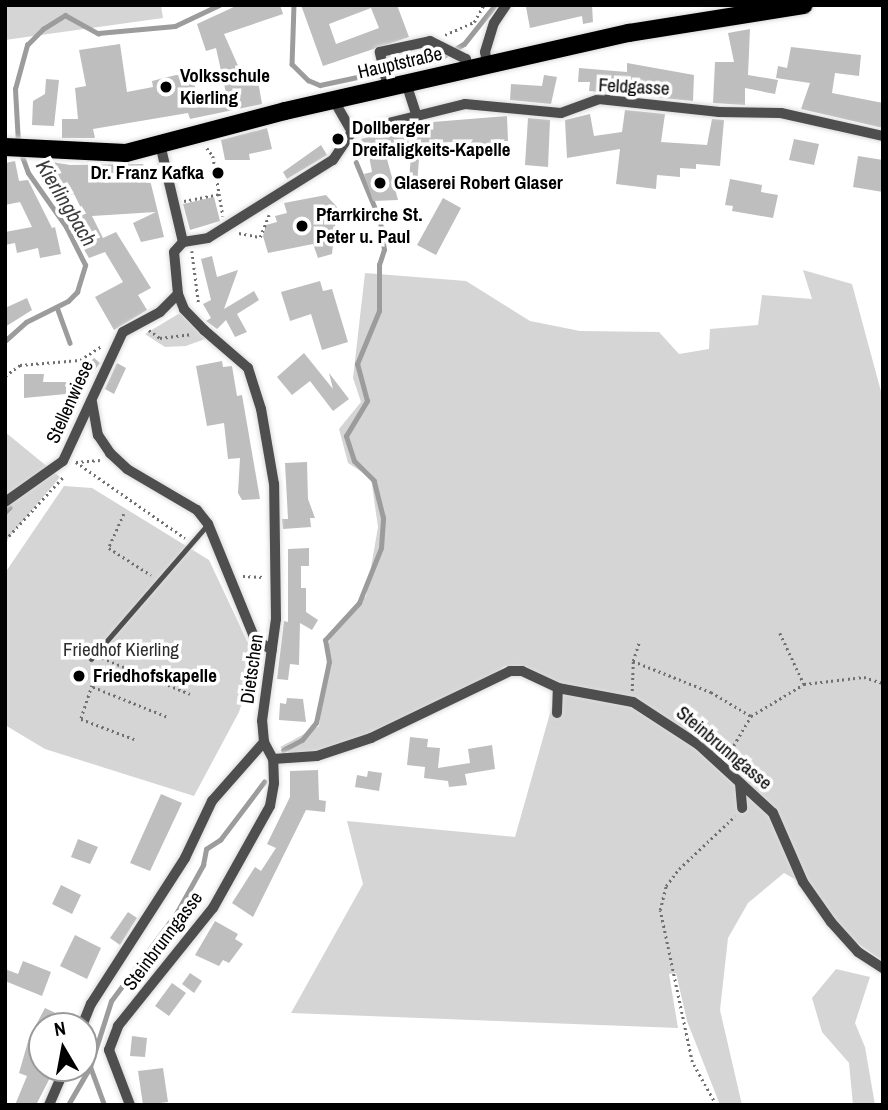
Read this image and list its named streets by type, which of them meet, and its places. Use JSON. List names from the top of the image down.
{
  "streets": {
    "main road": ["Hauptstraße"],
    "street": [
      "Feldgasse",
      "Stellenwiese",
      "Dietschen",
      "Steinbrunngasse"
    ]
  },
  "water": ["Kierlingbach"],
  "parks": ["Friedhof Kierling"],
  "places": [
    "Volksschule Kierling",
    "Dollberger Dreifaligkeits-Kapelle",
    "Dr. Franz Kafka",
    "Glaserei Robert Glaser",
    "Pfarrkirche St. Peter u. Paul",
    "Friedhofskapelle"
  ],
  "north": "top"
}
